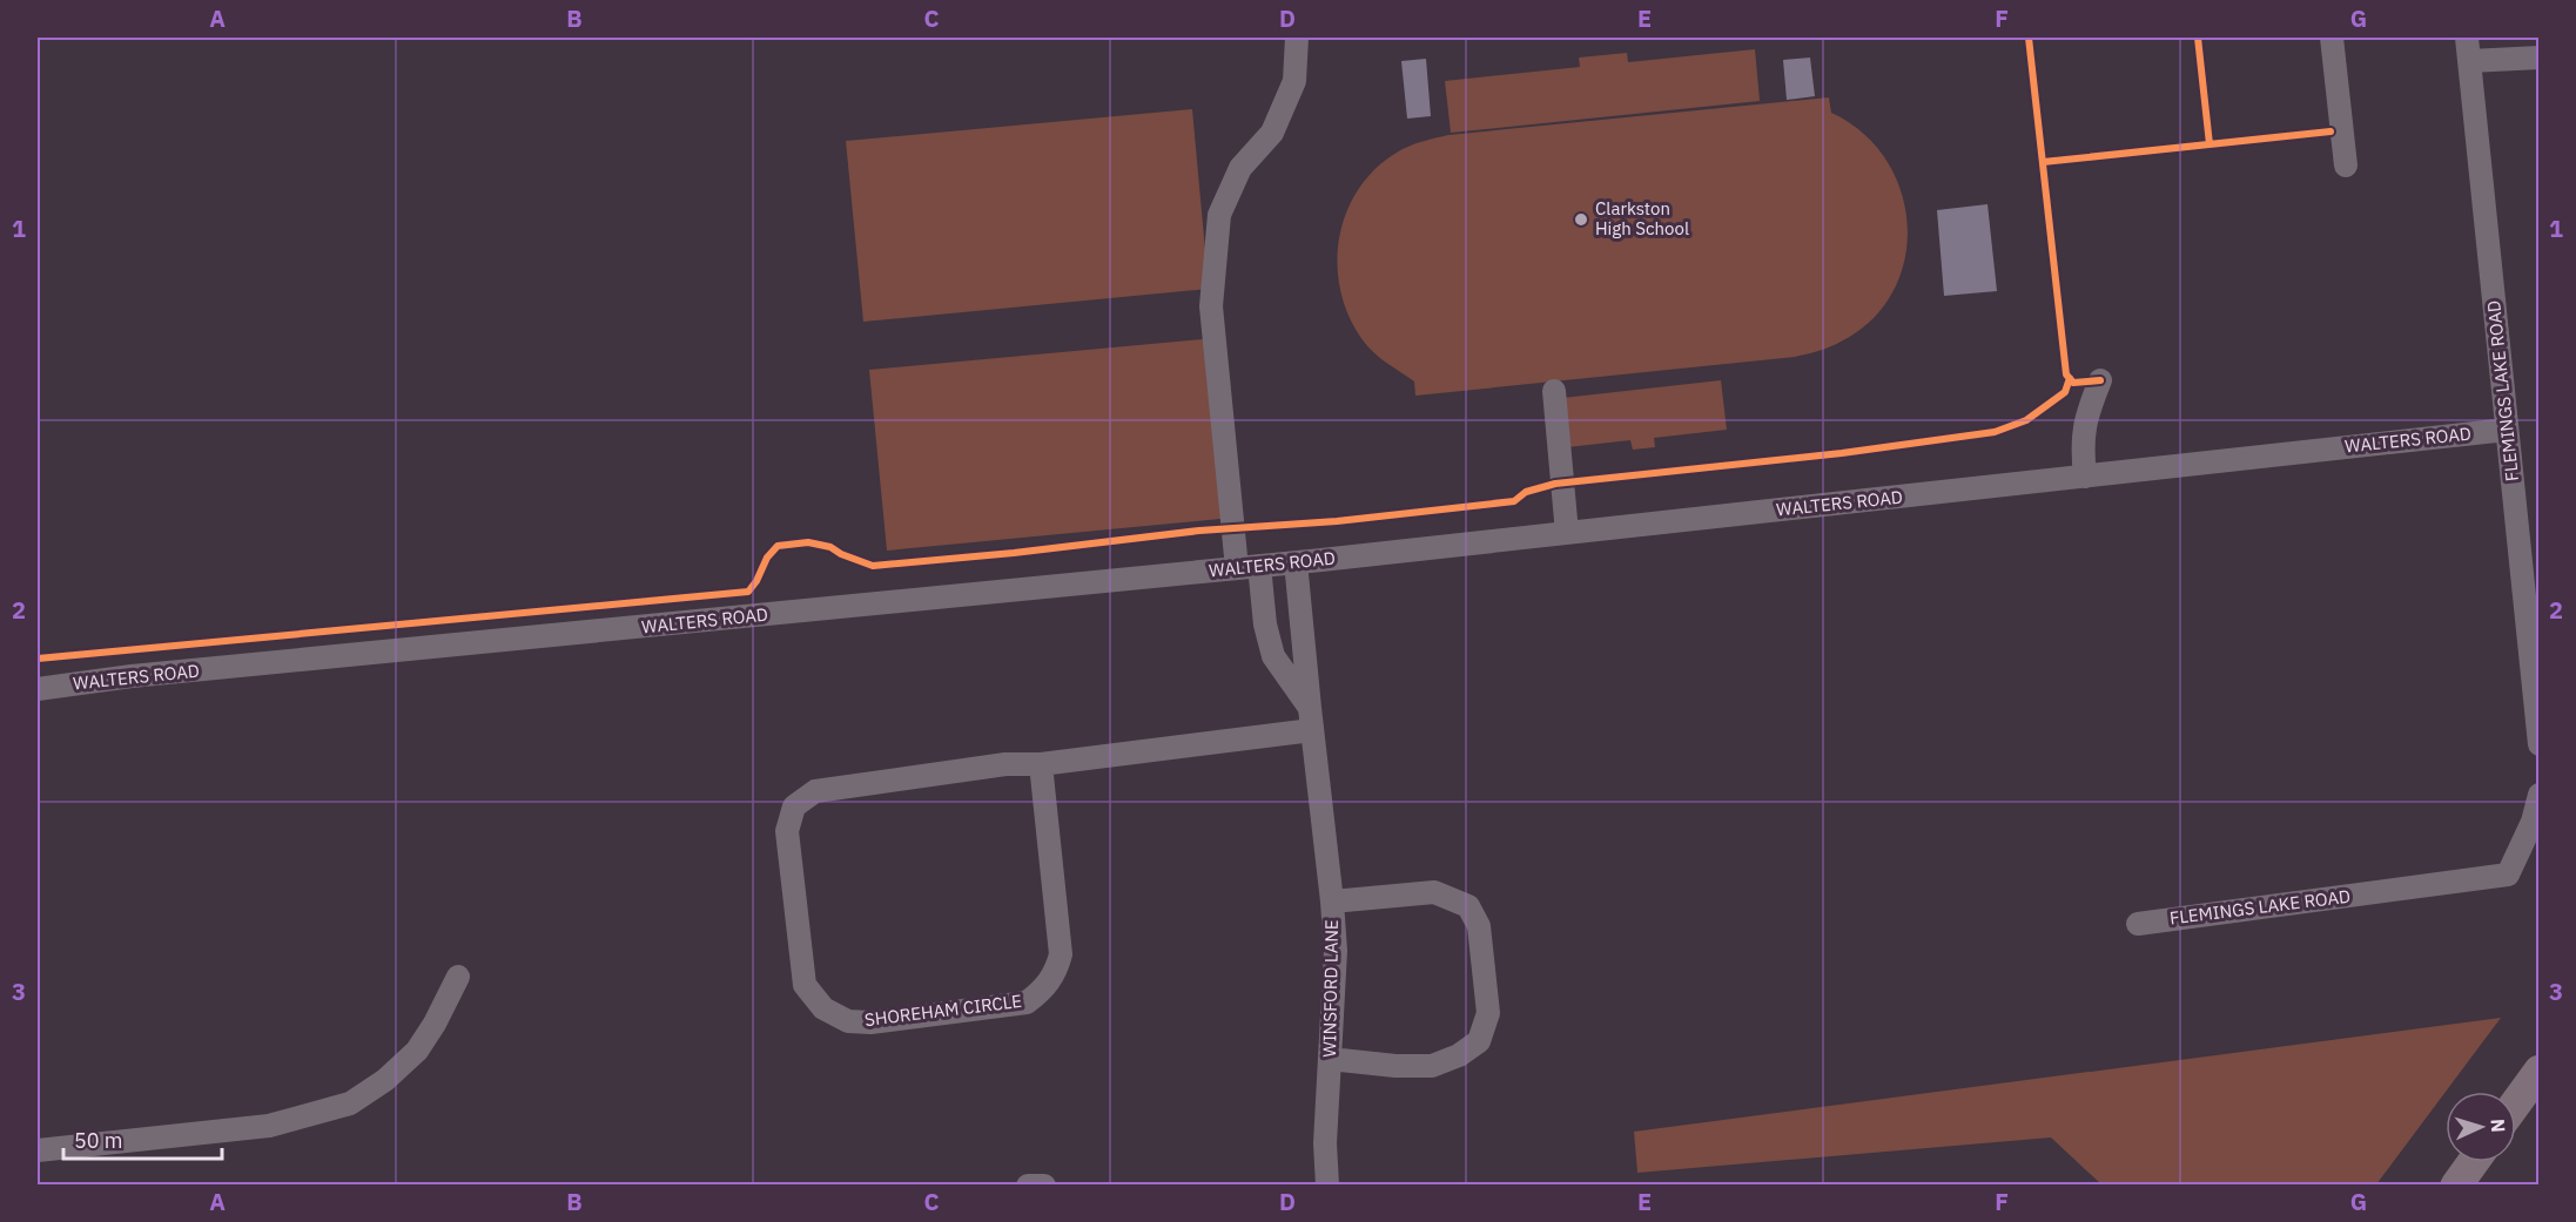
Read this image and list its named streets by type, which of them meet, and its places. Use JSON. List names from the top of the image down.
{
  "streets": {
    "street": [
      "FLEMINGS LAKE ROAD",
      "WALTERS ROAD",
      "WINSFORD LANE",
      "SHOREHAM CIRCLE"
    ]
  },
  "crossings": [
    ["FLEMINGS LAKE ROAD", "WALTERS ROAD"],
    ["WALTERS ROAD", "WINSFORD LANE"],
    ["WINSFORD LANE", "SHOREHAM CIRCLE"]
  ],
  "places": ["Clarkston High School"],
  "scale_bar": "50 m",
  "north": "right",
  "grid": {
    "columns": [
      "A",
      "B",
      "C",
      "D",
      "E",
      "F",
      "G"
    ],
    "rows": ["1", "2", "3"]
  }
}
